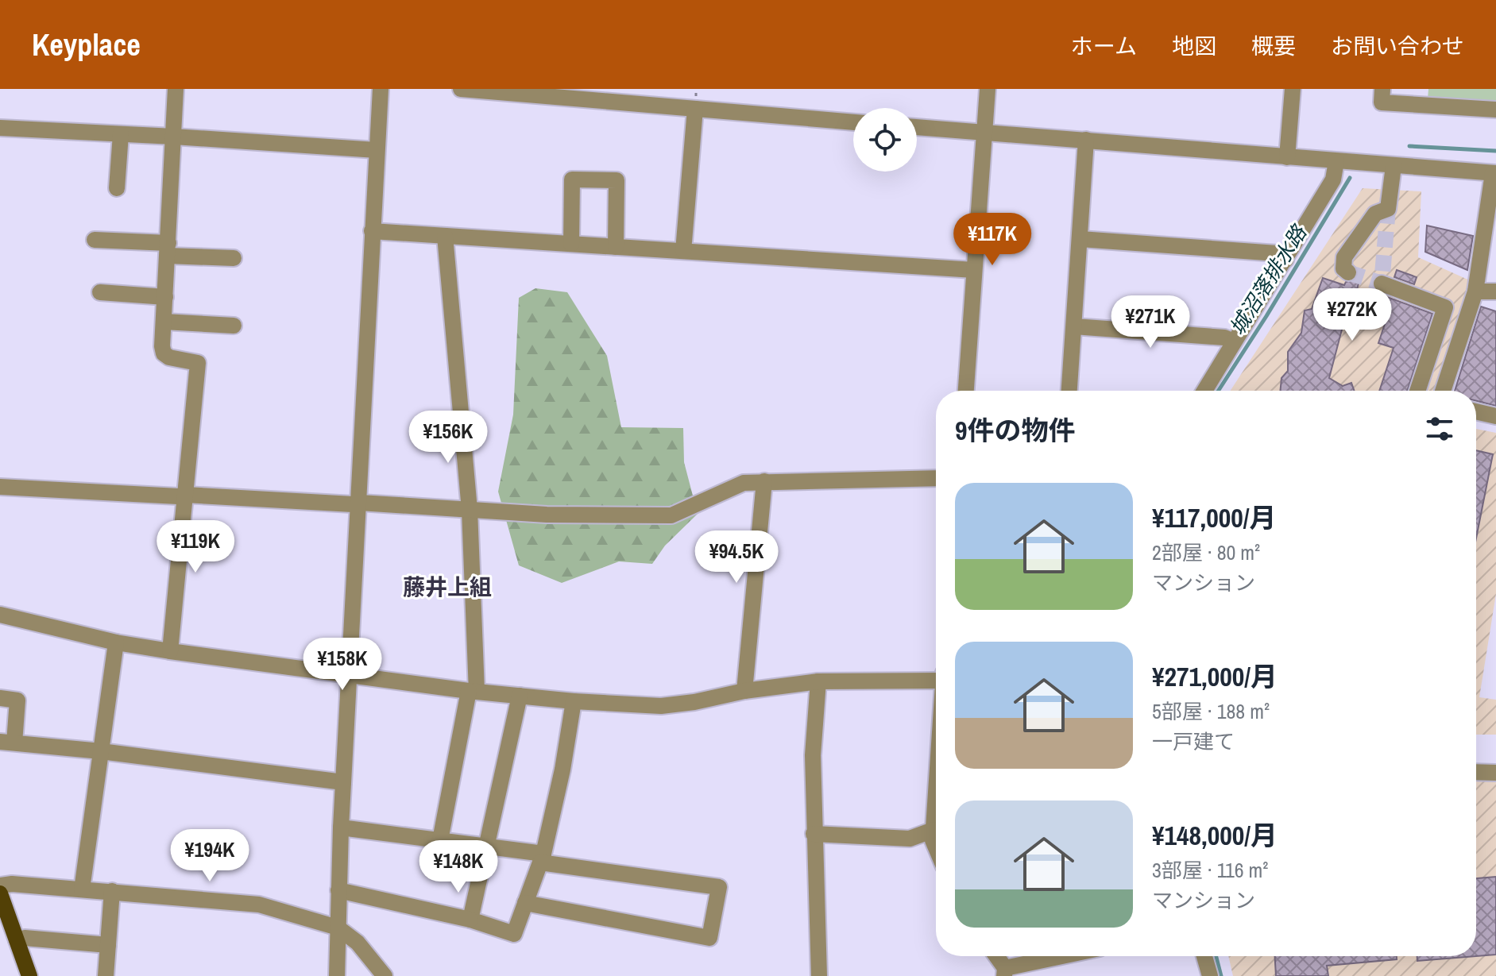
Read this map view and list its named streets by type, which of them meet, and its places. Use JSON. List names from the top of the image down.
{
  "districts": ["藤井上組"],
  "water": ["城沼落排水路"],
  "page": {
    "header": "Keyplace",
    "nav": [
      "ホーム",
      "地図",
      "概要",
      "お問い合わせ"
    ],
    "price": [
      "¥117K",
      "¥272K",
      "¥271K",
      "¥156K",
      "¥119K",
      "¥94.5K",
      "¥158K",
      "¥194K",
      "¥148K"
    ],
    "heading": "9件の物件",
    "list": [
      {
        "name": "¥117,000/月",
        "note": "2部屋 · 80 m² · マンション"
      },
      {
        "name": "¥271,000/月",
        "note": "5部屋 · 188 m² · 一戸建て"
      },
      {
        "name": "¥148,000/月",
        "note": "3部屋 · 116 m² · マンション"
      }
    ]
  }
}
